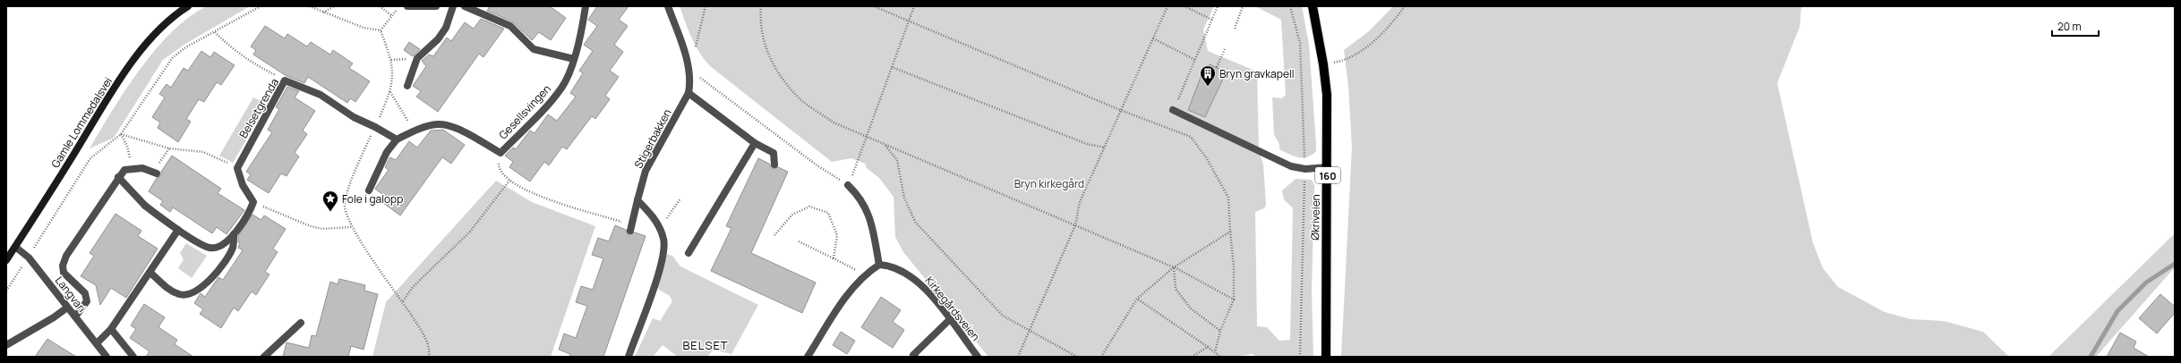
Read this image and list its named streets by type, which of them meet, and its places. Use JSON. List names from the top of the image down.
{
  "streets": {
    "main road": ["160", "Økriveien"],
    "street": [
      "Belsetgrenda",
      "Gesellsvingen",
      "Gamle Lommedalsvei",
      "Stigerbakken",
      "Langvari",
      "Kirkegårdsveien"
    ]
  },
  "crossings": [
    ["Gamle Lommedalsvei", "Langvari"]
  ],
  "districts": ["BELSET"],
  "parks": ["Bryn kirkegård"],
  "places": {
    "building": ["Bryn gravkapell"],
    "place": ["Fole i galopp"]
  },
  "scale_bar": "20 m"
}
